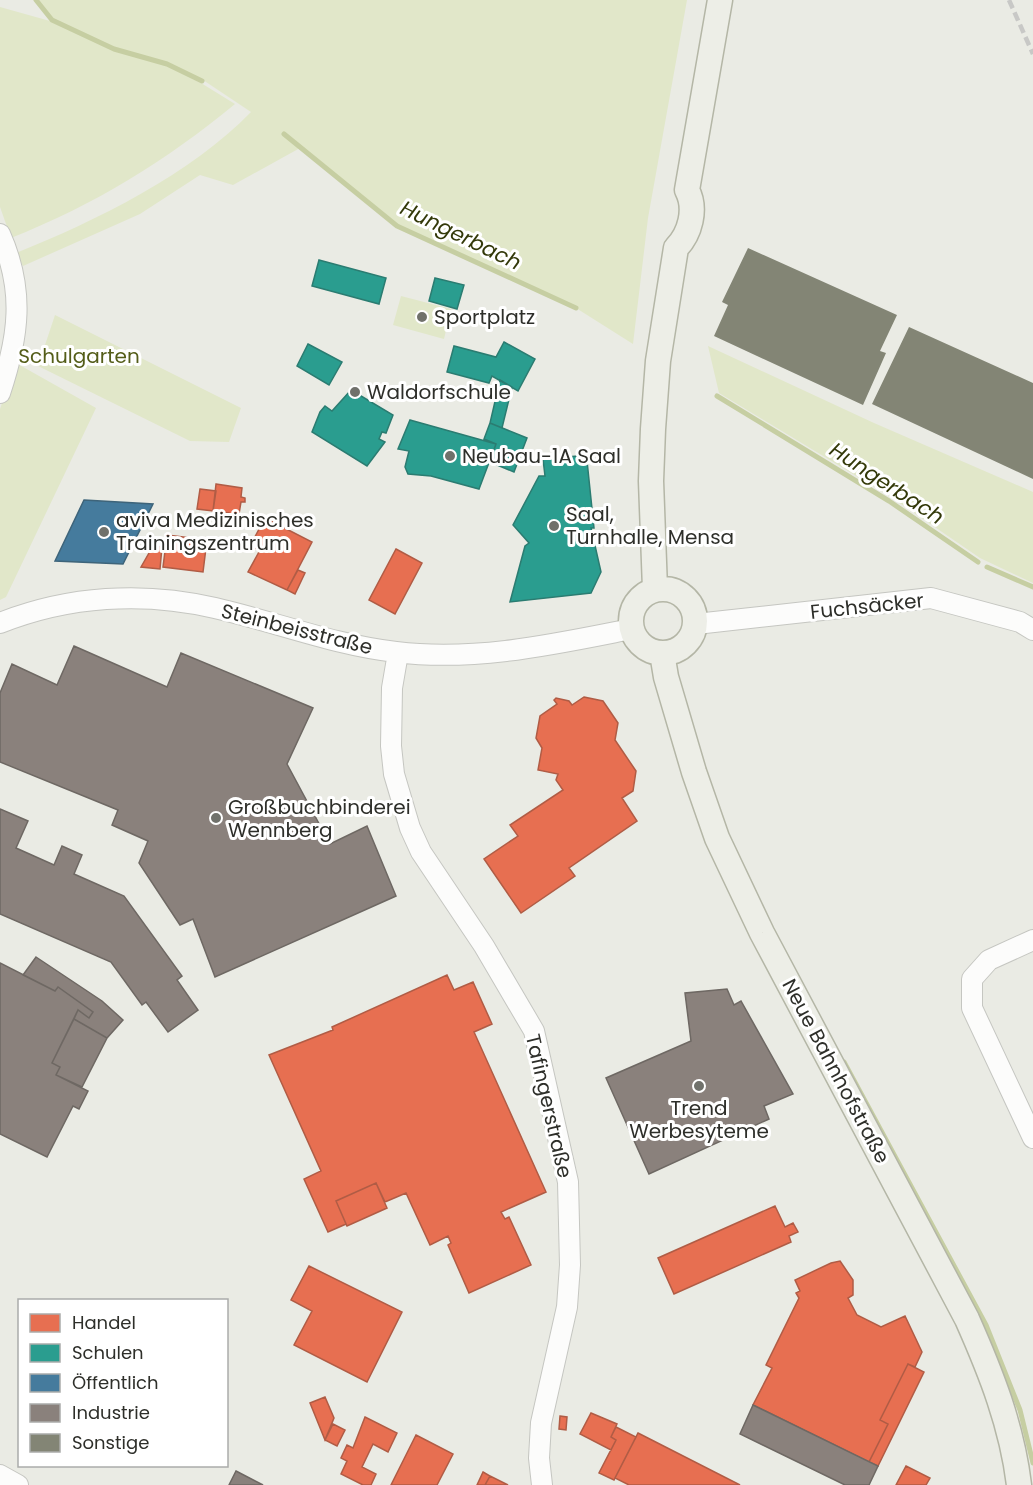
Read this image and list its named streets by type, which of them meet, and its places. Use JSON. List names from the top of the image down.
{
  "streets": {
    "main road": ["Neue Bahnhofstraße"],
    "street": ["Fuchsäcker", "Steinbeisstraße", "Tafingerstraße"]
  },
  "crossings": [
    ["Fuchsäcker", "Steinbeisstraße"],
    ["Fuchsäcker", "Neue Bahnhofstraße"],
    ["Steinbeisstraße", "Neue Bahnhofstraße"],
    ["Steinbeisstraße", "Tafingerstraße"]
  ],
  "water": ["Hungerbach"],
  "parks": ["Schulgarten"],
  "places": [
    "Sportplatz",
    "Waldorfschule",
    "Neubau-1A Saal",
    "Saal, Turnhalle, Mensa",
    "aviva Medizinisches Trainingszentrum",
    "Großbuchbinderei Wennberg",
    "Trend Werbesyteme"
  ],
  "legend": [
    "Handel",
    "Schulen",
    "Öffentlich",
    "Industrie",
    "Sonstige"
  ]
}
